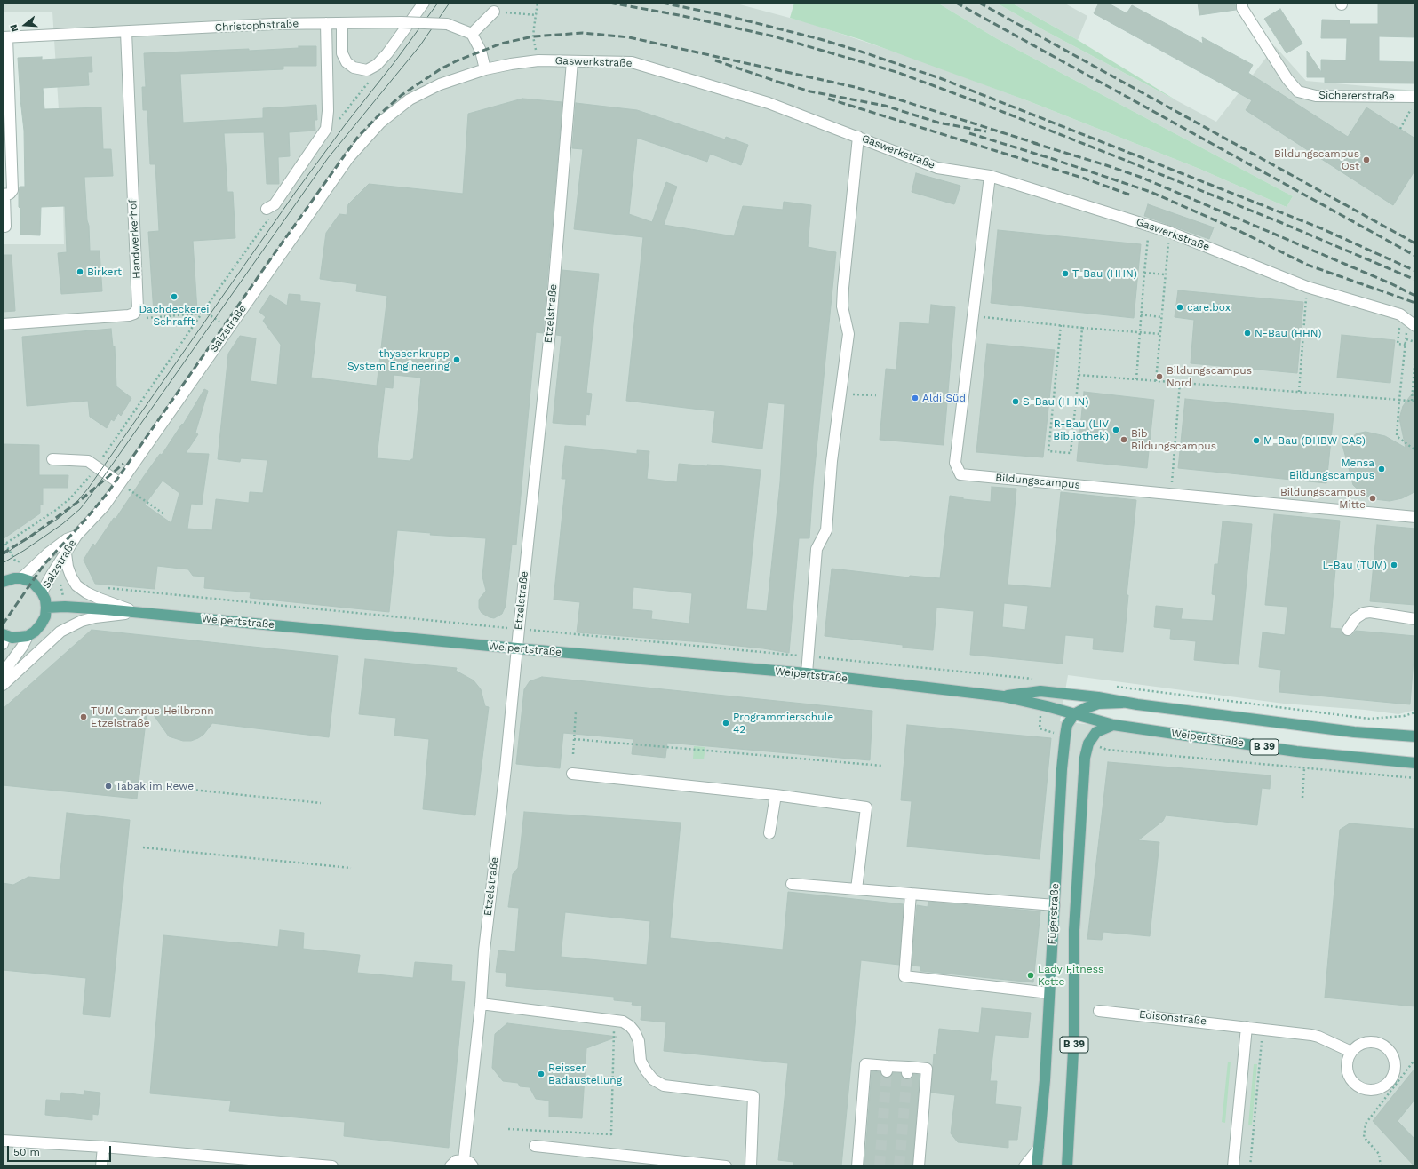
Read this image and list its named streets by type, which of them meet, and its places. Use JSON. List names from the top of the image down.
{
  "streets": {
    "main road": ["Weipertstraße", "B 39", "Fügerstraße"],
    "street": [
      "Christophstraße",
      "Gaswerkstraße",
      "Sichererstraße",
      "Handwerkerhof",
      "Etzelstraße",
      "Salzstraße",
      "Bildungscampus",
      "Edisonstraße"
    ]
  },
  "crossings": [
    ["Christophstraße", "Handwerkerhof"],
    ["Gaswerkstraße", "Etzelstraße"],
    ["Gaswerkstraße", "Salzstraße"],
    ["Gaswerkstraße", "Bildungscampus"],
    ["Etzelstraße", "Weipertstraße"],
    ["Weipertstraße", "Fügerstraße"]
  ],
  "places": [
    "Bildungscampus Ost",
    "Birkert",
    "T-Bau (HHN)",
    "Dachdeckerei Schrafft",
    "care.box",
    "N-Bau (HHN)",
    "thyssenkrupp System Engineering",
    "Bildungscampus Nord",
    "Aldi Süd",
    "S-Bau (HHN)",
    "R-Bau (LIV Bibliothek)",
    "Bib Bildungscampus",
    "M-Bau (DHBW CAS)",
    "Mensa Bildungscampus",
    "Bildungscampus Mitte",
    "L-Bau (TUM)",
    "TUM Campus Heilbronn Etzelstraße",
    "Programmierschule 42",
    "Tabak im Rewe",
    "Lady Fitness Kette",
    "Reisser Badaustellung"
  ],
  "scale_bar": "50 m",
  "north": "left"
}
